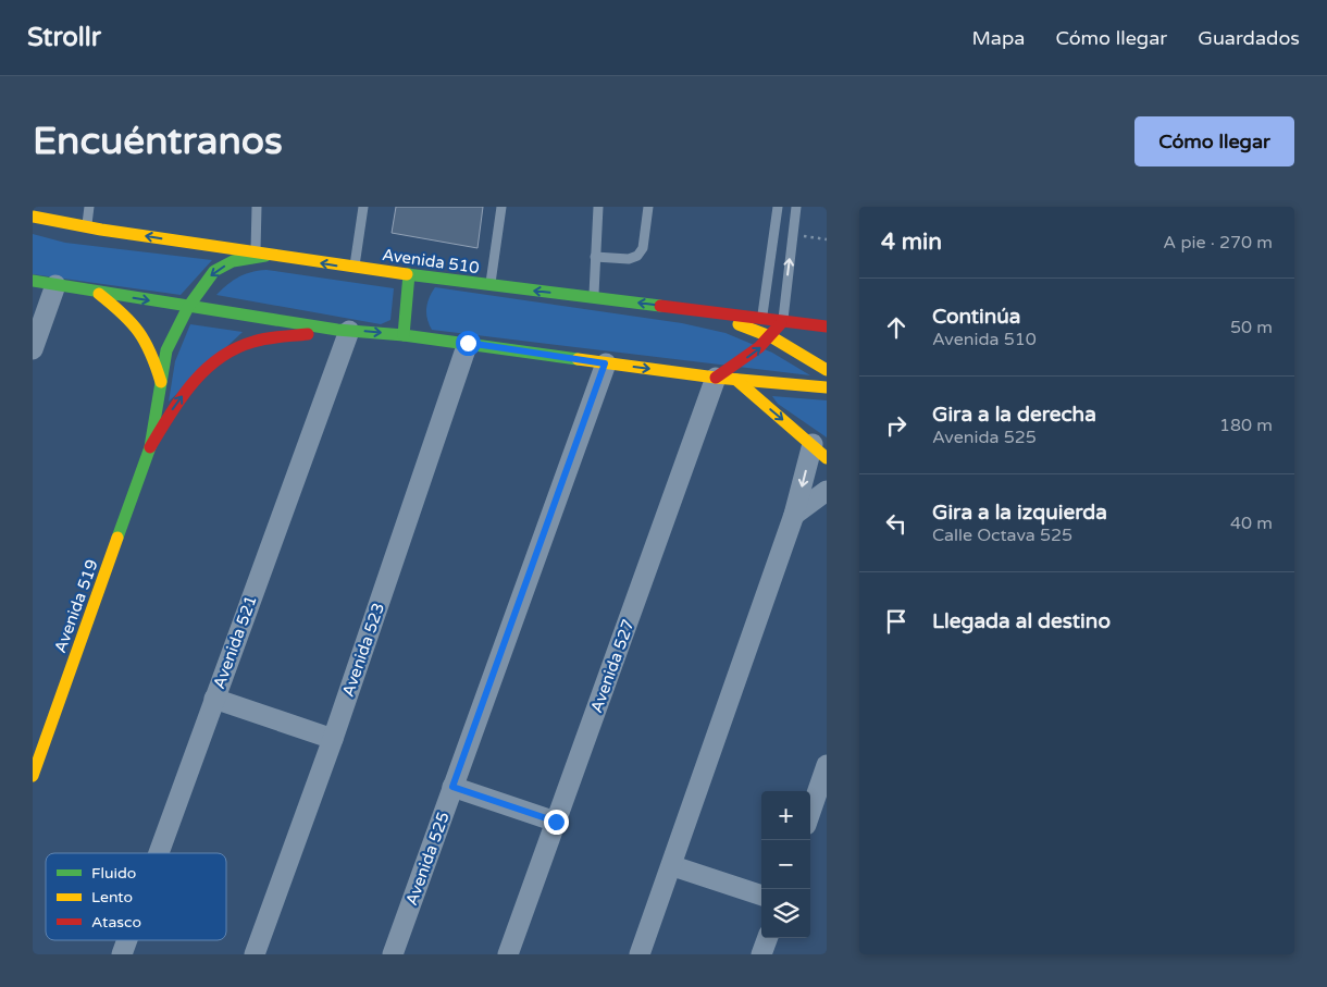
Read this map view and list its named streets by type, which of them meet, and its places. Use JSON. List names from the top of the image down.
{
  "streets": {
    "main road": ["Avenida 510", "Avenida 519"],
    "street": [
      "Avenida 521",
      "Avenida 523",
      "Avenida 527",
      "Avenida 525"
    ]
  },
  "legend": ["Fluido", "Lento", "Atasco"],
  "page": {
    "header": "Strollr",
    "nav": ["Mapa", "Cómo llegar", "Guardados"],
    "buttons": "Cómo llegar",
    "title": "Encuéntranos",
    "heading": ["4 min", "A pie · 270 m"],
    "list": [
      ["Continúa", "Avenida 510", "50 m"],
      ["Gira a la derecha", "Avenida 525", "180 m"],
      ["Gira a la izquierda", "Calle Octava 525", "40 m"],
      "Llegada al destino"
    ],
    "map_buttons": ["+", "−"]
  }
}
